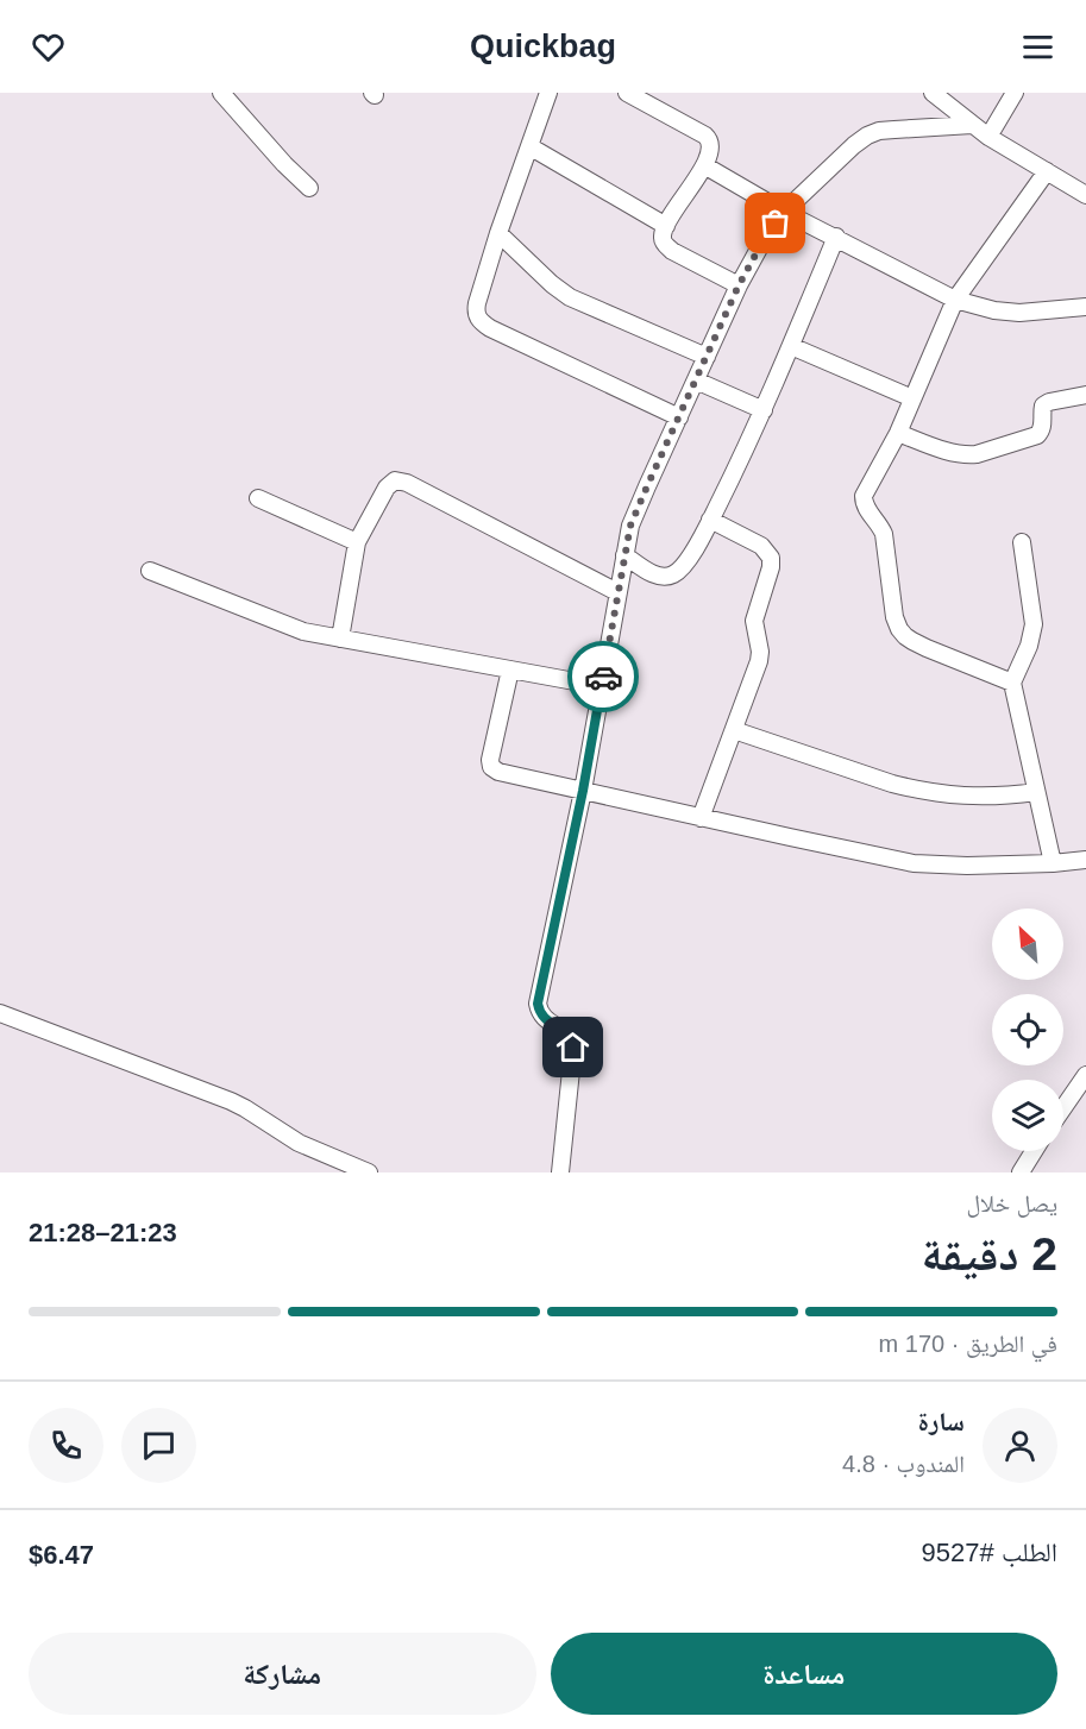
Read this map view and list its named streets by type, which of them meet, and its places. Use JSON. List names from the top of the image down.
{
  "north": "top left",
  "page": {
    "header": "Quickbag",
    "heading": ["2 دقيقة", "يصل خلال", "21:23–21:28"],
    "panel": [
      "سارة",
      "المندوب · 4.8",
      "الطلب #9527",
      "$6.47"
    ],
    "bar": "في الطريق · 170 m",
    "buttons": ["مساعدة", "مشاركة"]
  }
}
